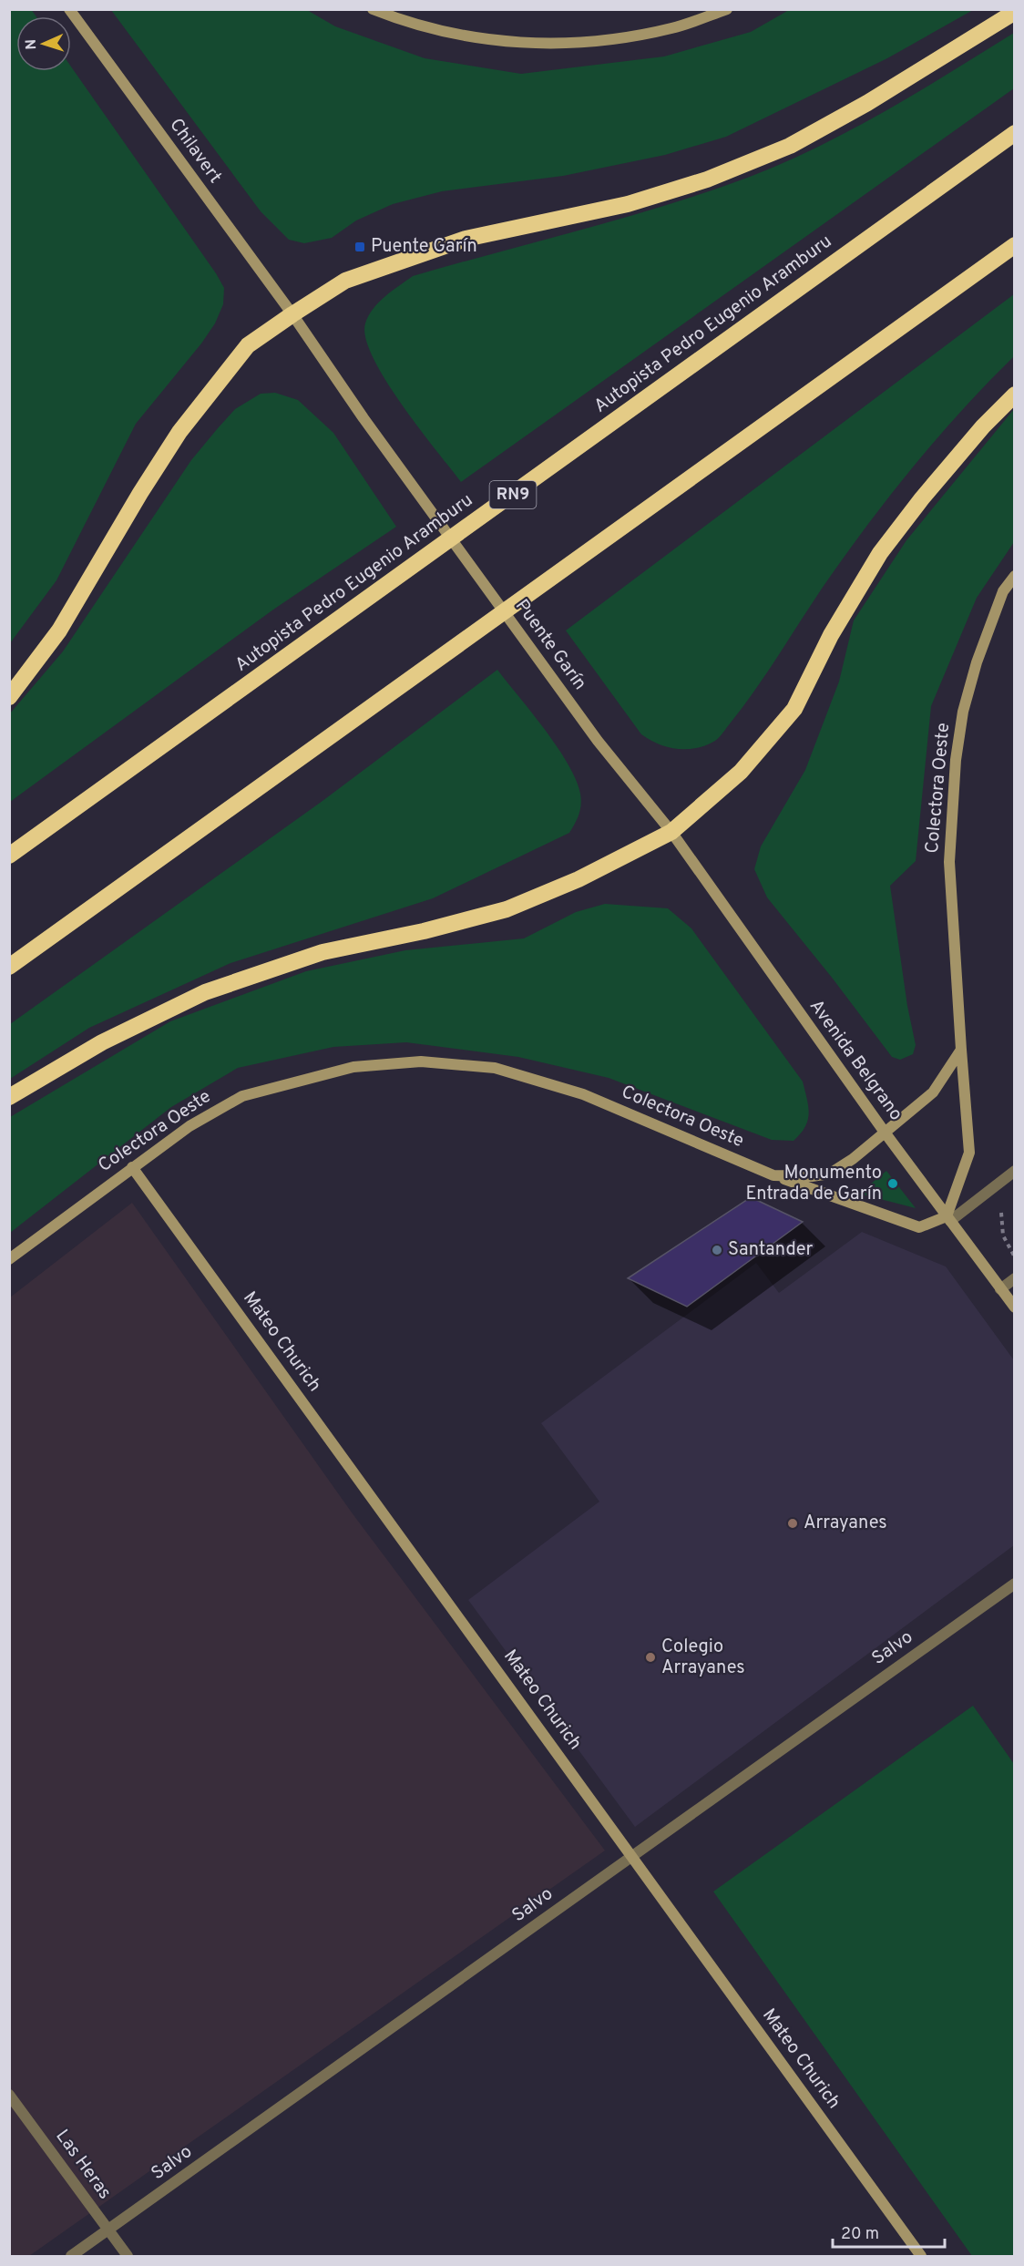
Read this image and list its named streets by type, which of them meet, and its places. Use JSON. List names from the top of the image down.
{
  "streets": {
    "highway": ["Autopista Pedro Eugenio Aramburu", "RN9"],
    "street": [
      "Chilavert",
      "Puente Garín",
      "Colectora Oeste",
      "Avenida Belgrano",
      "Mateo Churich",
      "Salvo",
      "Las Heras"
    ]
  },
  "crossings": [
    ["Chilavert", "Puente Garín"],
    ["Puente Garín", "Avenida Belgrano"],
    ["Colectora Oeste", "Avenida Belgrano"],
    ["Colectora Oeste", "Mateo Churich"],
    ["Mateo Churich", "Salvo"],
    ["Salvo", "Las Heras"]
  ],
  "places": {
    "transit": ["Puente Garín"],
    "other": [
      "Monumento Entrada de Garín",
      "Santander",
      "Arrayanes",
      "Colegio Arrayanes"
    ]
  },
  "scale_bar": "20 m",
  "north": "left"
}
